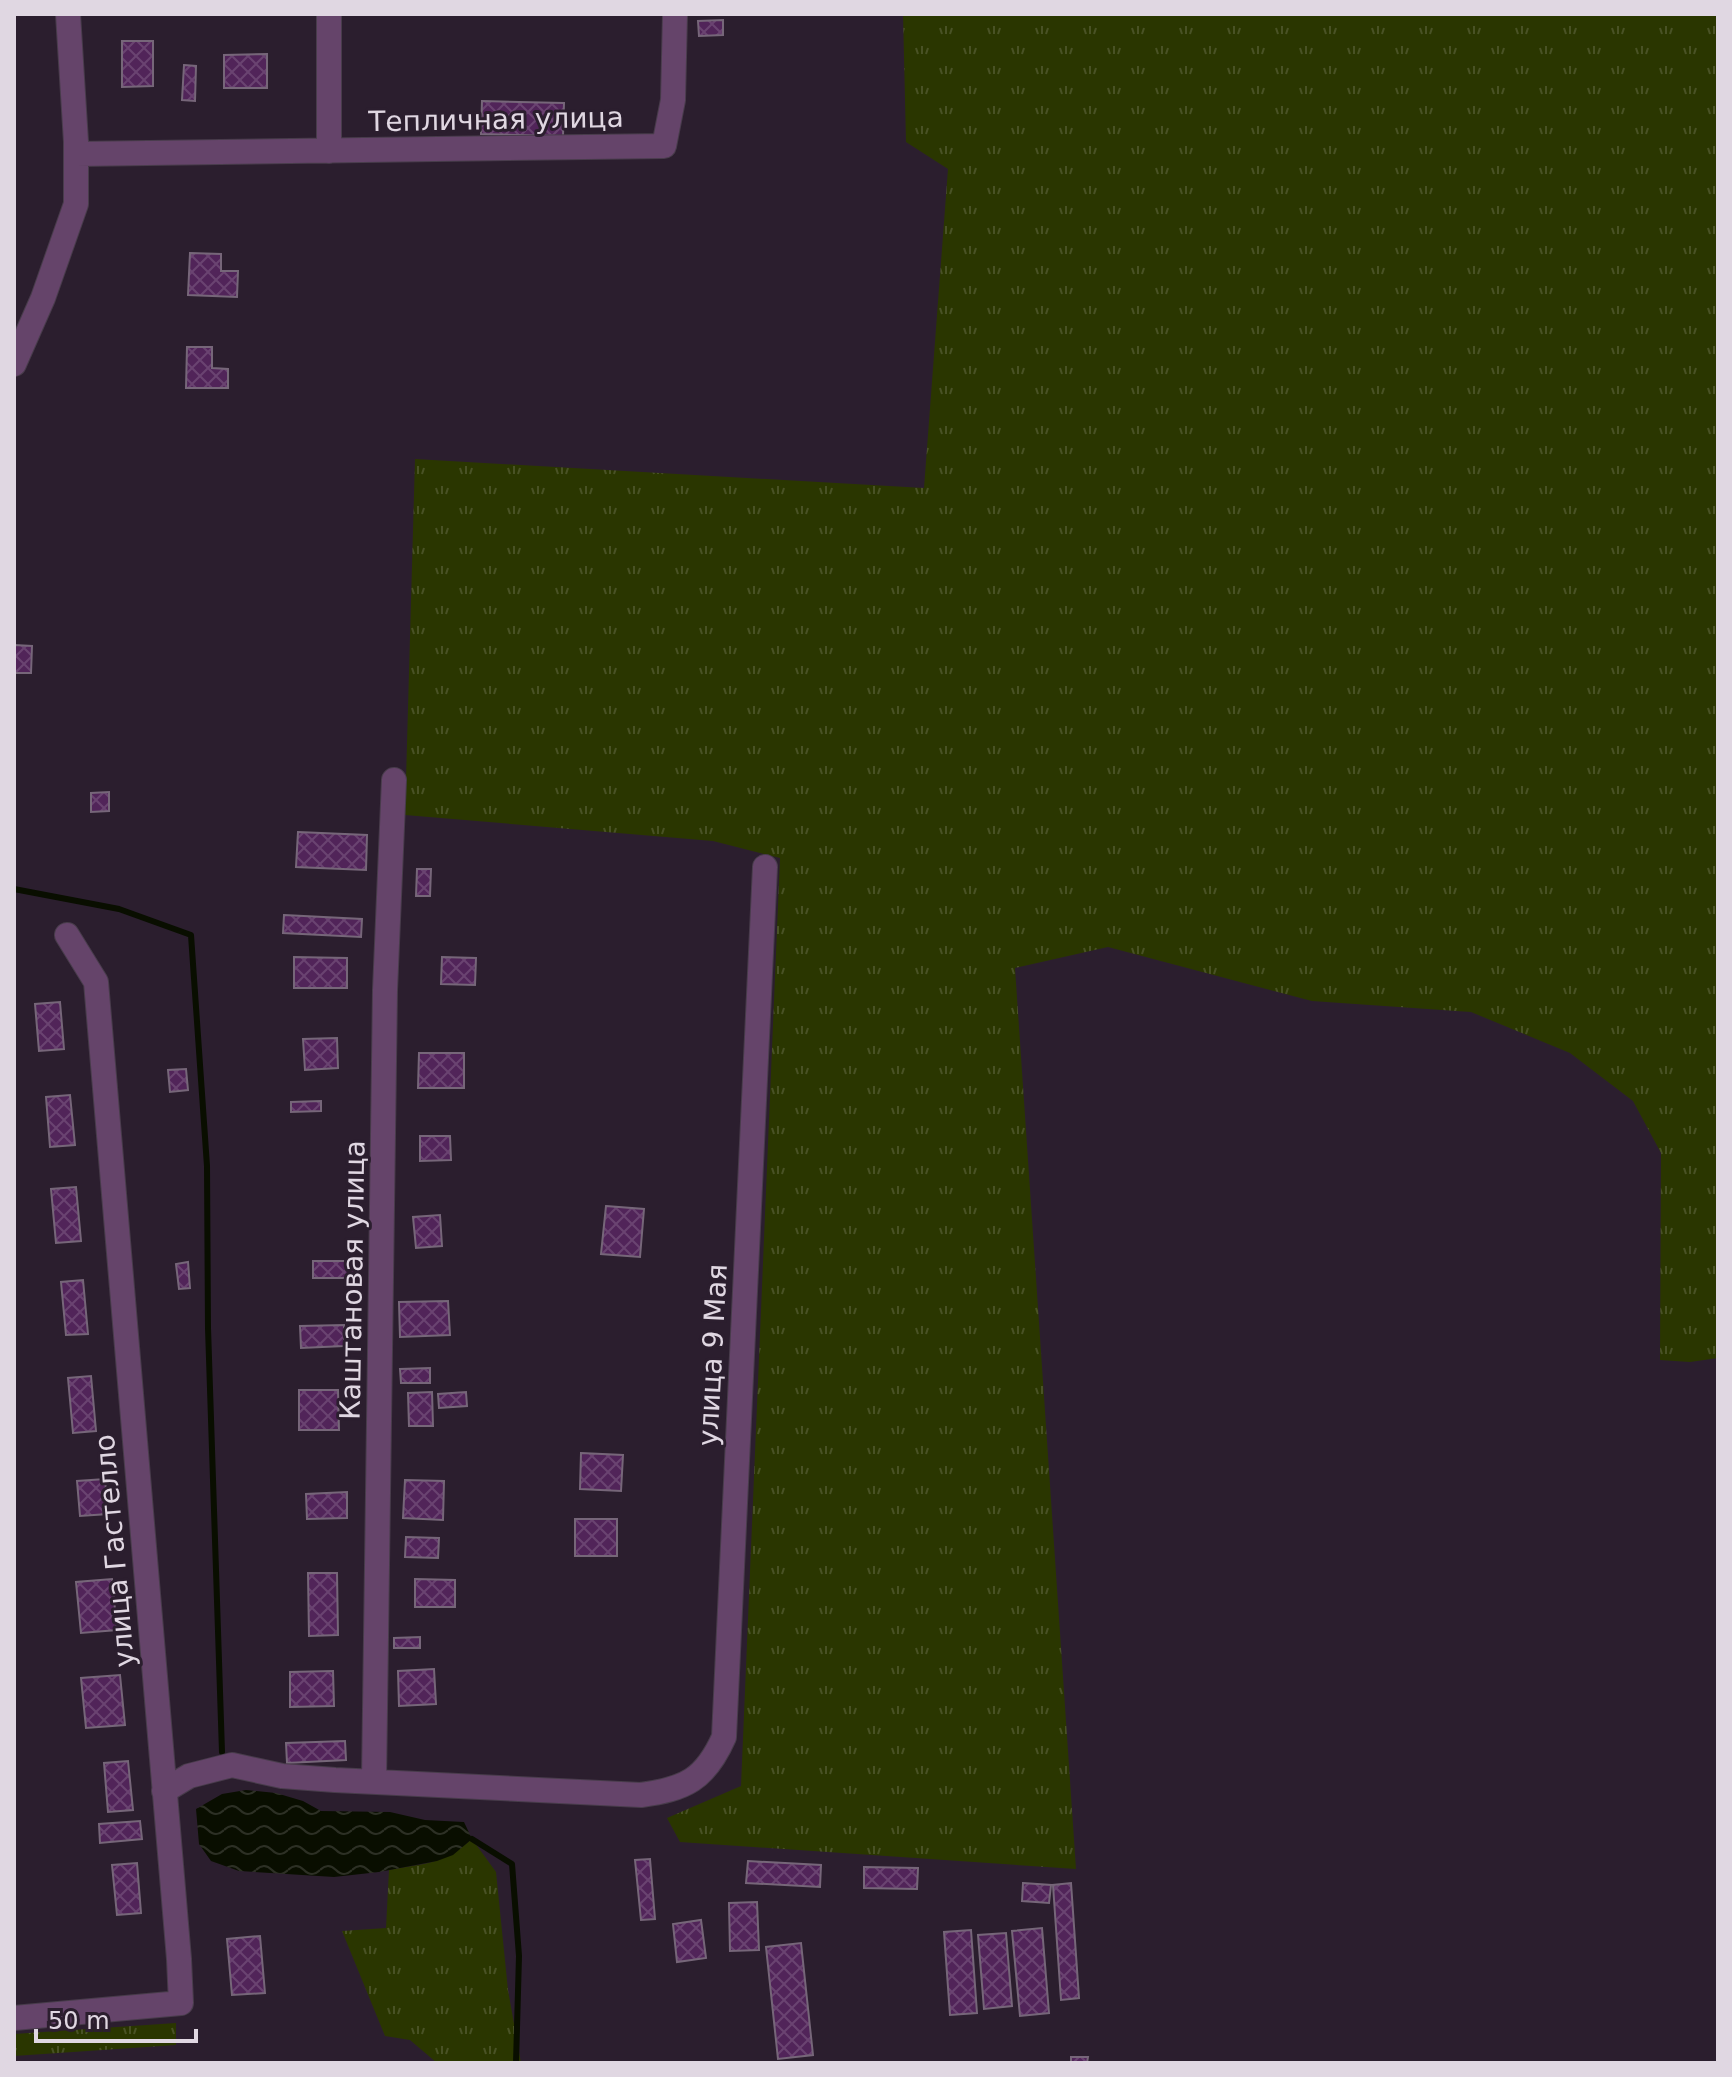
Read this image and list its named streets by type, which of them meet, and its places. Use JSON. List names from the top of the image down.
{
  "streets": {
    "street": [
      "Тепличная улица",
      "Каштановая улица",
      "улица 9 Мая",
      "улица Гастелло"
    ]
  },
  "crossings": [
    ["Каштановая улица", "улица 9 Мая"],
    ["улица 9 Мая", "улица Гастелло"]
  ],
  "scale_bar": "50 m"
}
